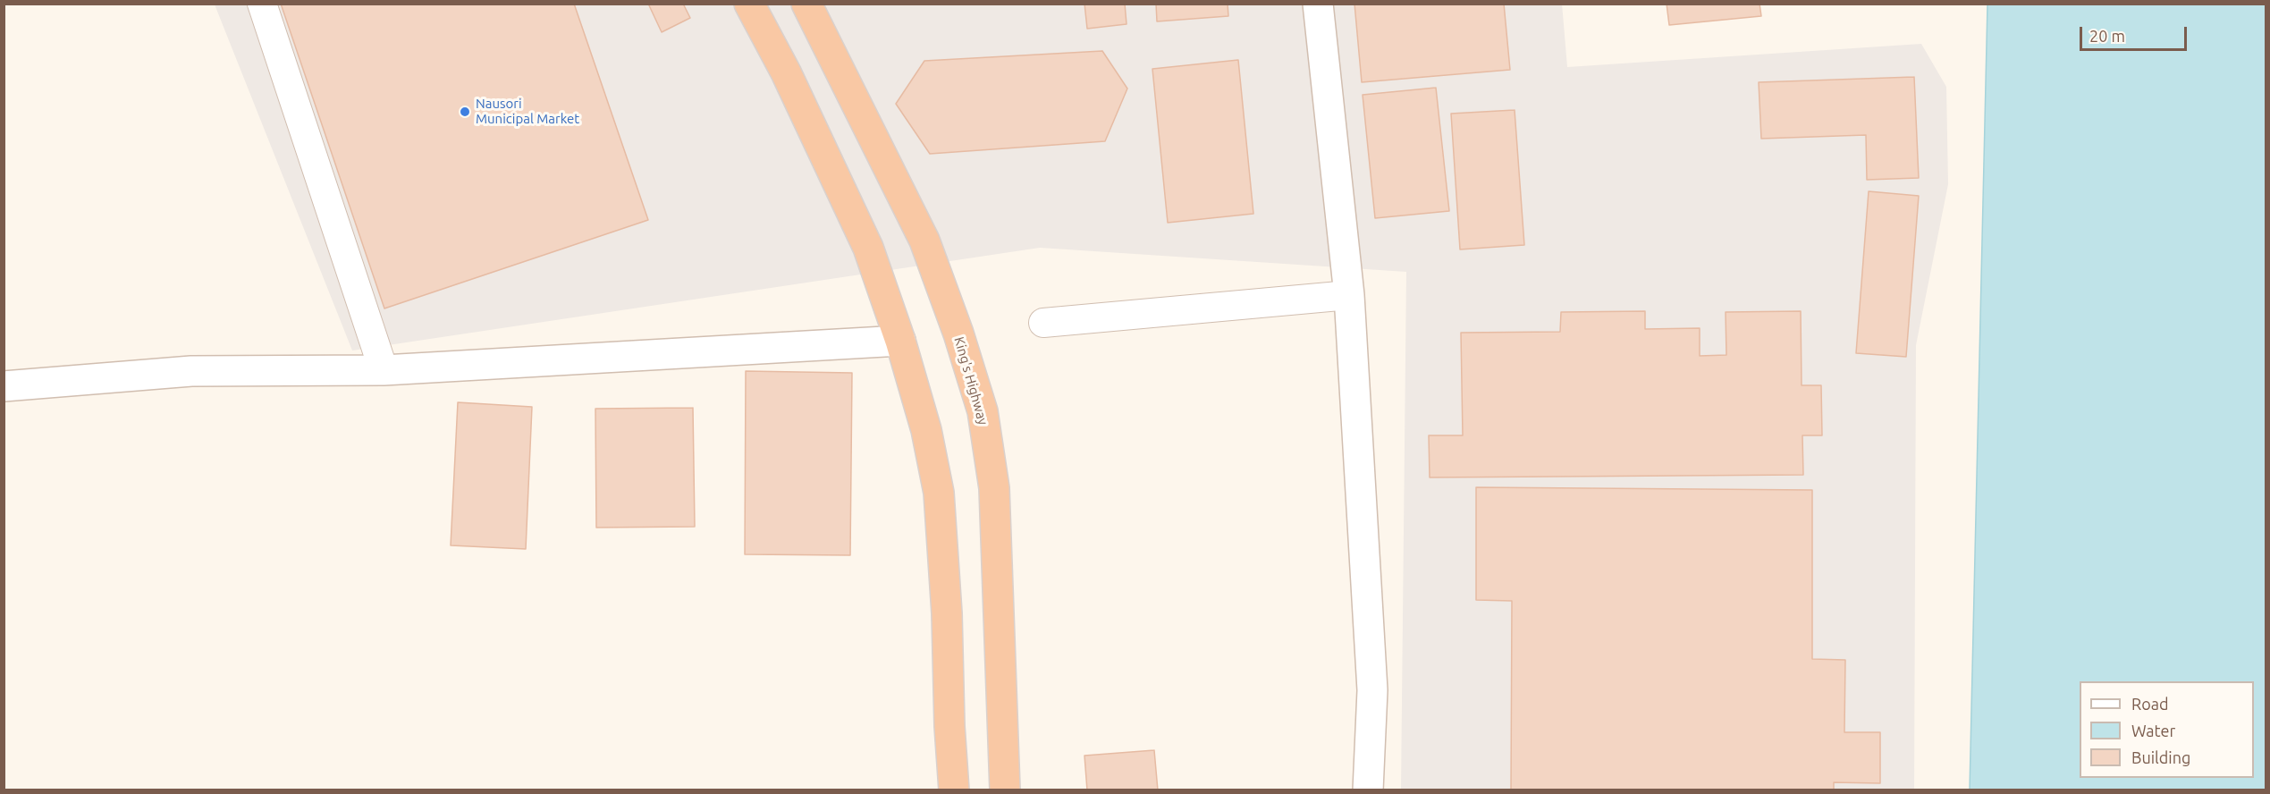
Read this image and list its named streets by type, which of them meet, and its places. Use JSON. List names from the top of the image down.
{
  "streets": {
    "highway": ["King's Highway"]
  },
  "places": ["Nausori Municipal Market"],
  "legend": ["Road", "Water", "Building"],
  "scale_bar": "20 m"
}
